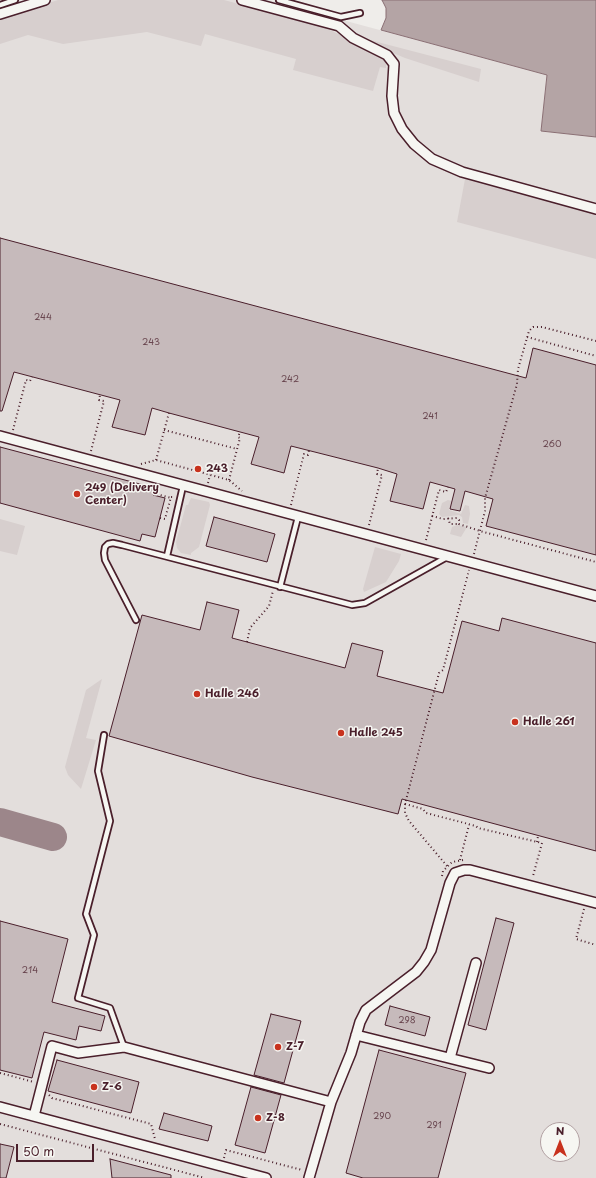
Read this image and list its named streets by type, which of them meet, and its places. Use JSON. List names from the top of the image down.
{
  "places": [
    "243",
    "249 (Delivery Center)",
    "Halle 246",
    "Halle 261",
    "Halle 245",
    "Z-7",
    "Z-6",
    "Z-8"
  ],
  "house_numbers": [
    "244",
    "243",
    "242",
    "241",
    "260",
    "214",
    "298",
    "290",
    "291"
  ],
  "scale_bar": "50 m",
  "north": "top"
}
